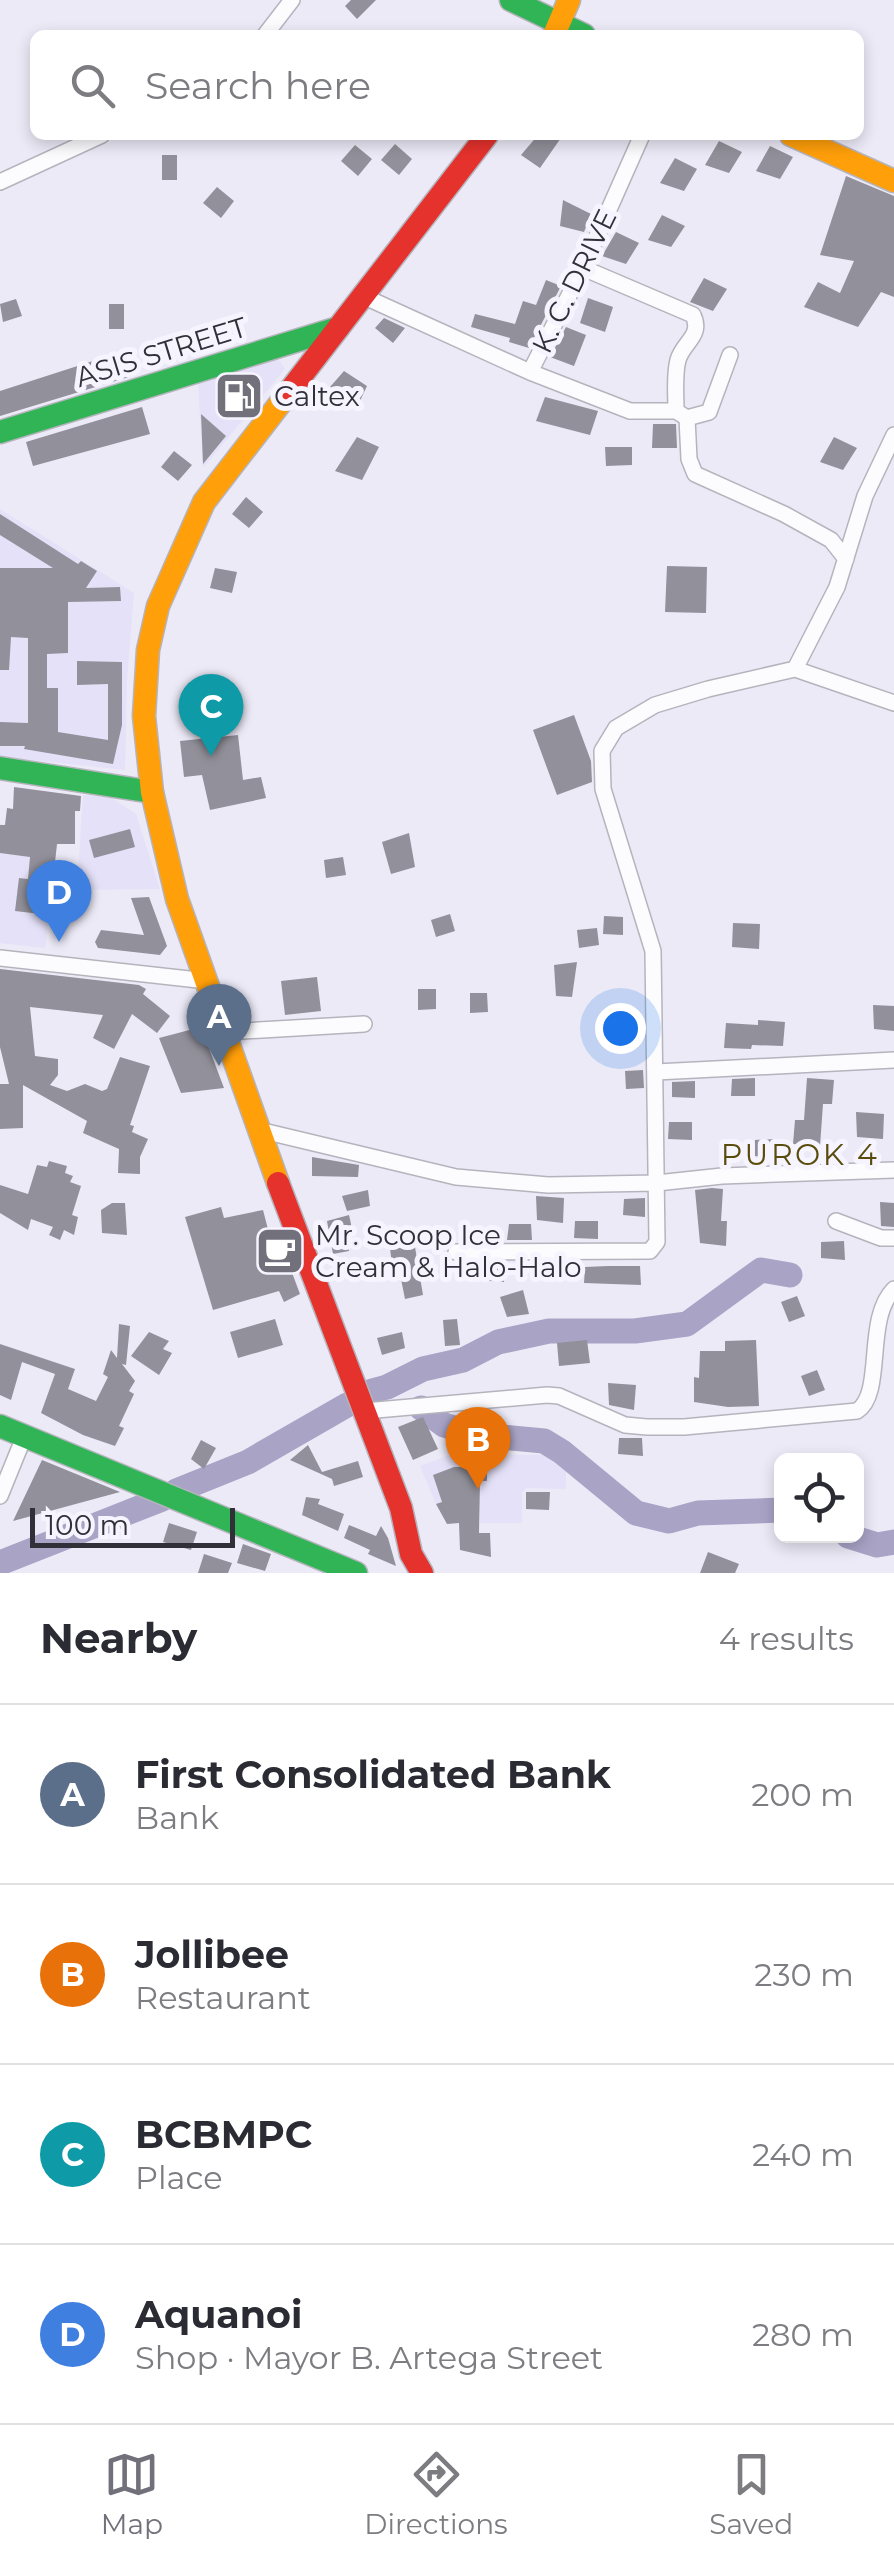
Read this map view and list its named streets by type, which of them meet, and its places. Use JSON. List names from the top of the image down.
{
  "streets": {
    "main road": ["ASIS STREET"],
    "street": ["K. C. DRIVE"]
  },
  "districts": ["PUROK 4"],
  "places": {
    "fuel station": ["Caltex"],
    "cafe": ["Mr. Scoop Ice Cream & Halo-Halo"]
  },
  "scale_bar": "100 m",
  "page": {
    "search": "Search here",
    "pins": [
      "C",
      "D",
      "A",
      "B"
    ],
    "scale": "100 m",
    "heading": ["Nearby", "4 results"],
    "list": [
      {
        "mark": "A",
        "name": "First Consolidated Bank",
        "note": "Bank",
        "value": "200 m"
      },
      {
        "mark": "B",
        "name": "Jollibee",
        "note": "Restaurant",
        "value": "230 m"
      },
      {
        "mark": "C",
        "name": "BCBMPC",
        "note": "Place",
        "value": "240 m"
      },
      {
        "mark": "D",
        "name": "Aquanoi",
        "note": "Shop · Mayor B. Artega Street",
        "value": "280 m"
      }
    ],
    "nav": ["Map", "Directions", "Saved"]
  }
}
